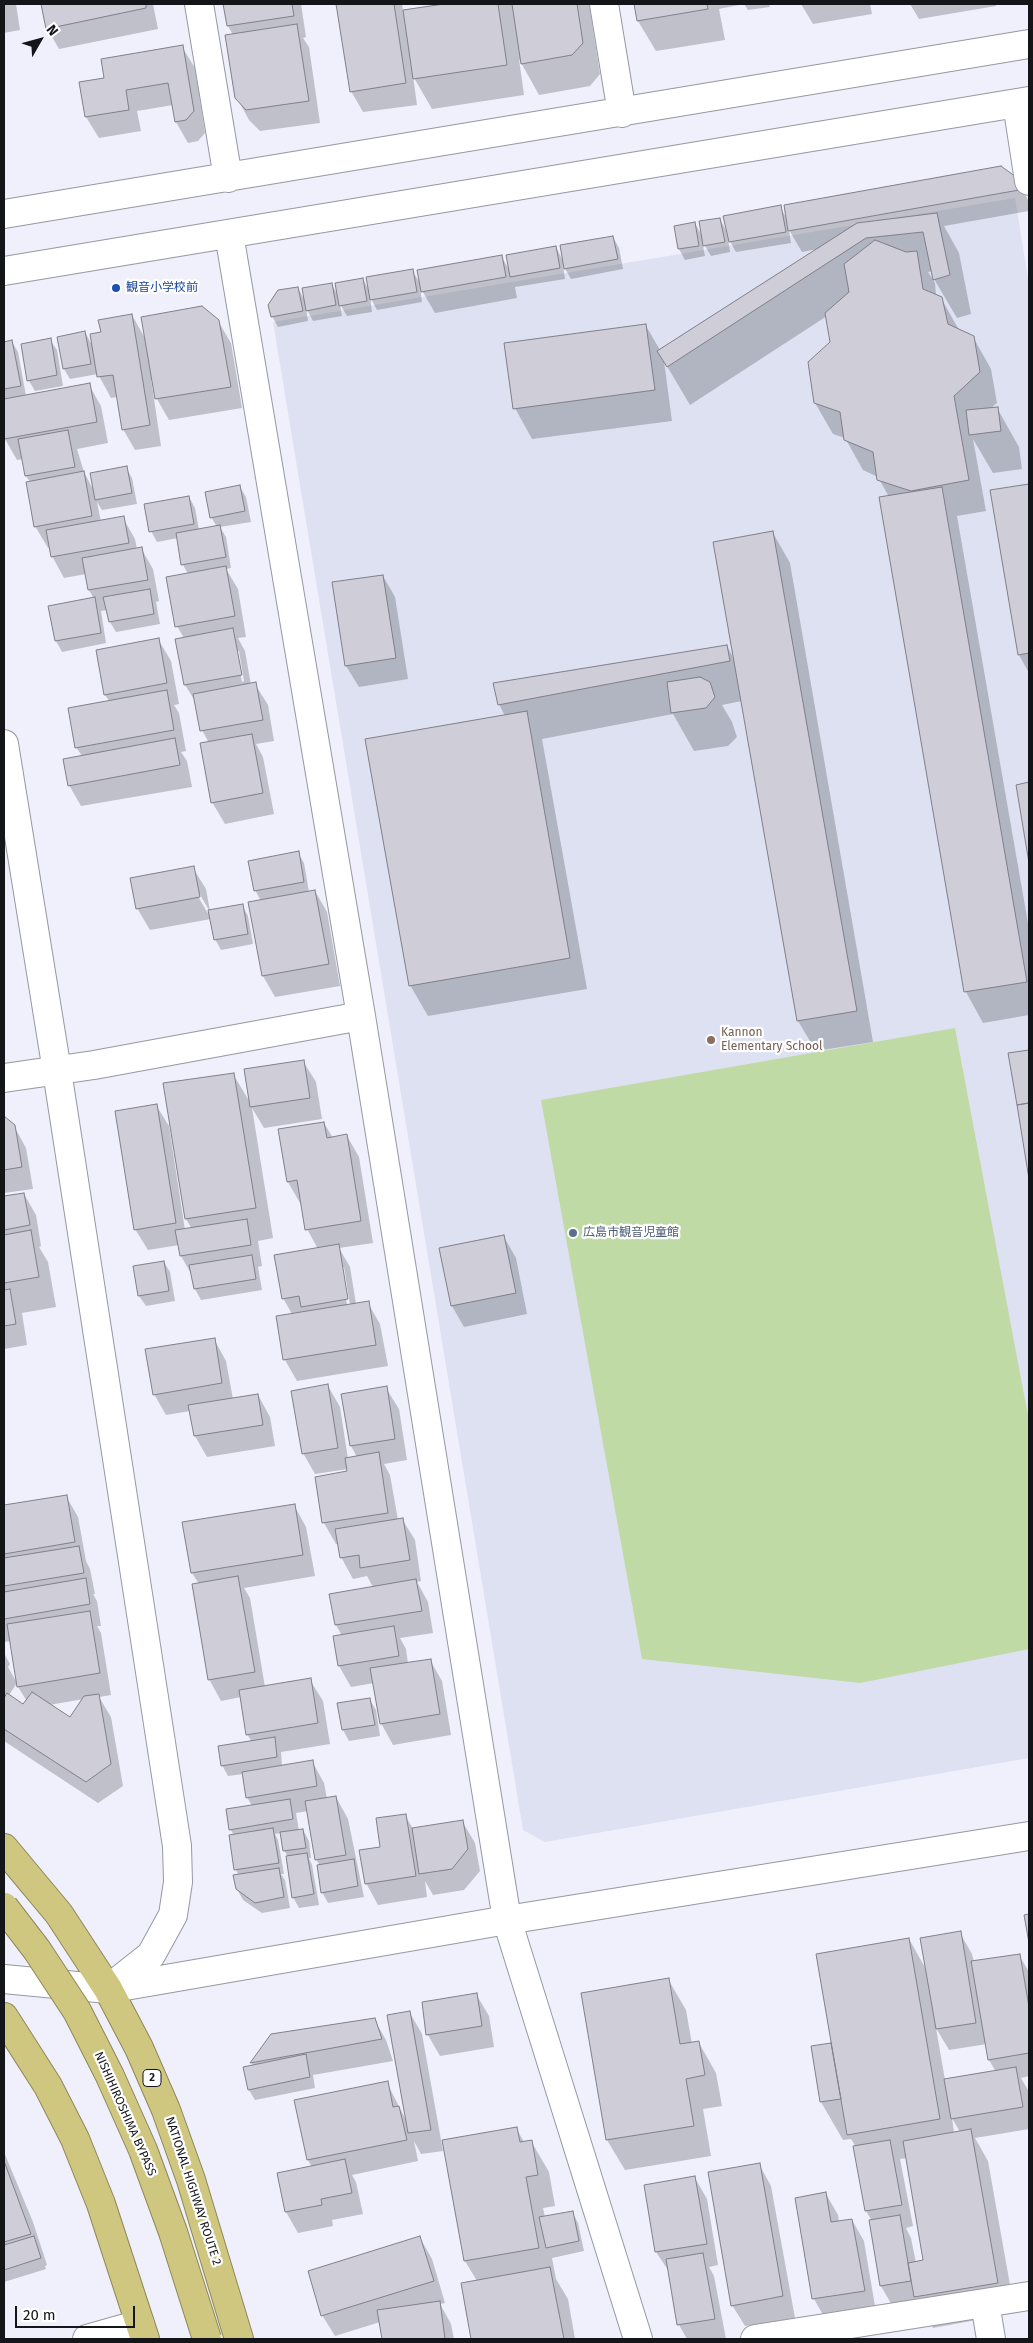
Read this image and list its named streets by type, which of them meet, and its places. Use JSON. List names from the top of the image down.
{
  "streets": {
    "highway": ["2", "NISHIHIROSHIMA BYPASS", "NATIONAL HIGHWAY ROUTE 2"]
  },
  "places": ["観音小学校前", "Kannon Elementary School", "広島市観音児童館"],
  "scale_bar": "20 m",
  "north": "top right"
}
